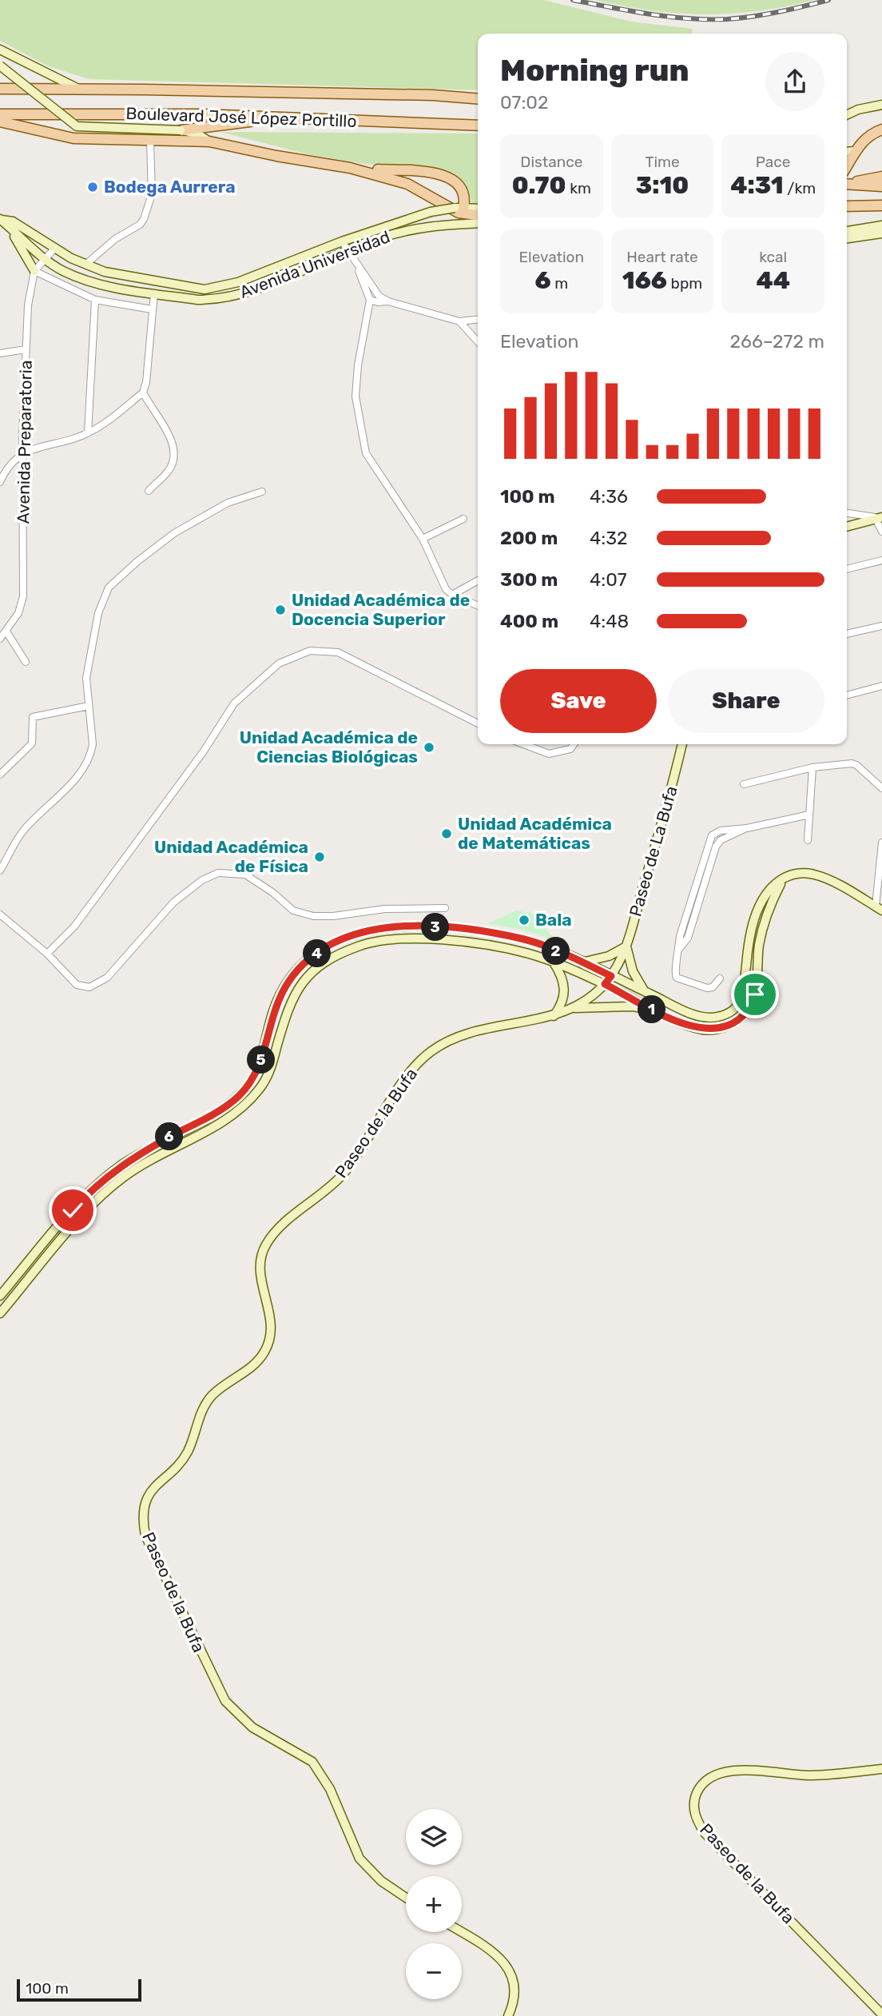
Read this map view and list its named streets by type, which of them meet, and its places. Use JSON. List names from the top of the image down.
{
  "streets": {
    "main road": ["Boulevard José López Portillo"],
    "street": [
      "Avenida Universidad",
      "Avenida Preparatoria",
      "Paseo de La Bufa",
      "Paseo de la Bufa"
    ]
  },
  "crossings": [
    ["Paseo de La Bufa", "Paseo de la Bufa"]
  ],
  "places": [
    "Bodega Aurrera",
    "Unidad Académica de Docencia Superior",
    "Unidad Académica de Ciencias Biológicas",
    "Unidad Académica de Matemáticas",
    "Unidad Académica de Física",
    "Bala"
  ],
  "scale_bar": "100 m",
  "page": {
    "heading": ["Morning run", "07:02"],
    "stats": [
      ["Distance", "0.70 km"],
      ["Time", "3:10"],
      ["Pace", "4:31 /km"],
      ["Elevation", "6 m"],
      ["Heart rate", "166 bpm"],
      ["kcal", "44"]
    ],
    "chart": ["Elevation", "266–272 m"],
    "list": [
      {
        "name": "100 m",
        "note": "4:36"
      },
      {
        "name": "200 m",
        "note": "4:32"
      },
      {
        "name": "300 m",
        "note": "4:07"
      },
      {
        "name": "400 m",
        "note": "4:48"
      }
    ],
    "buttons": ["Save", "Share"],
    "pins": [
      "3",
      "2",
      "4",
      "1",
      "5",
      "6"
    ],
    "map_buttons": ["+", "−"],
    "scale": "100 m"
  }
}
